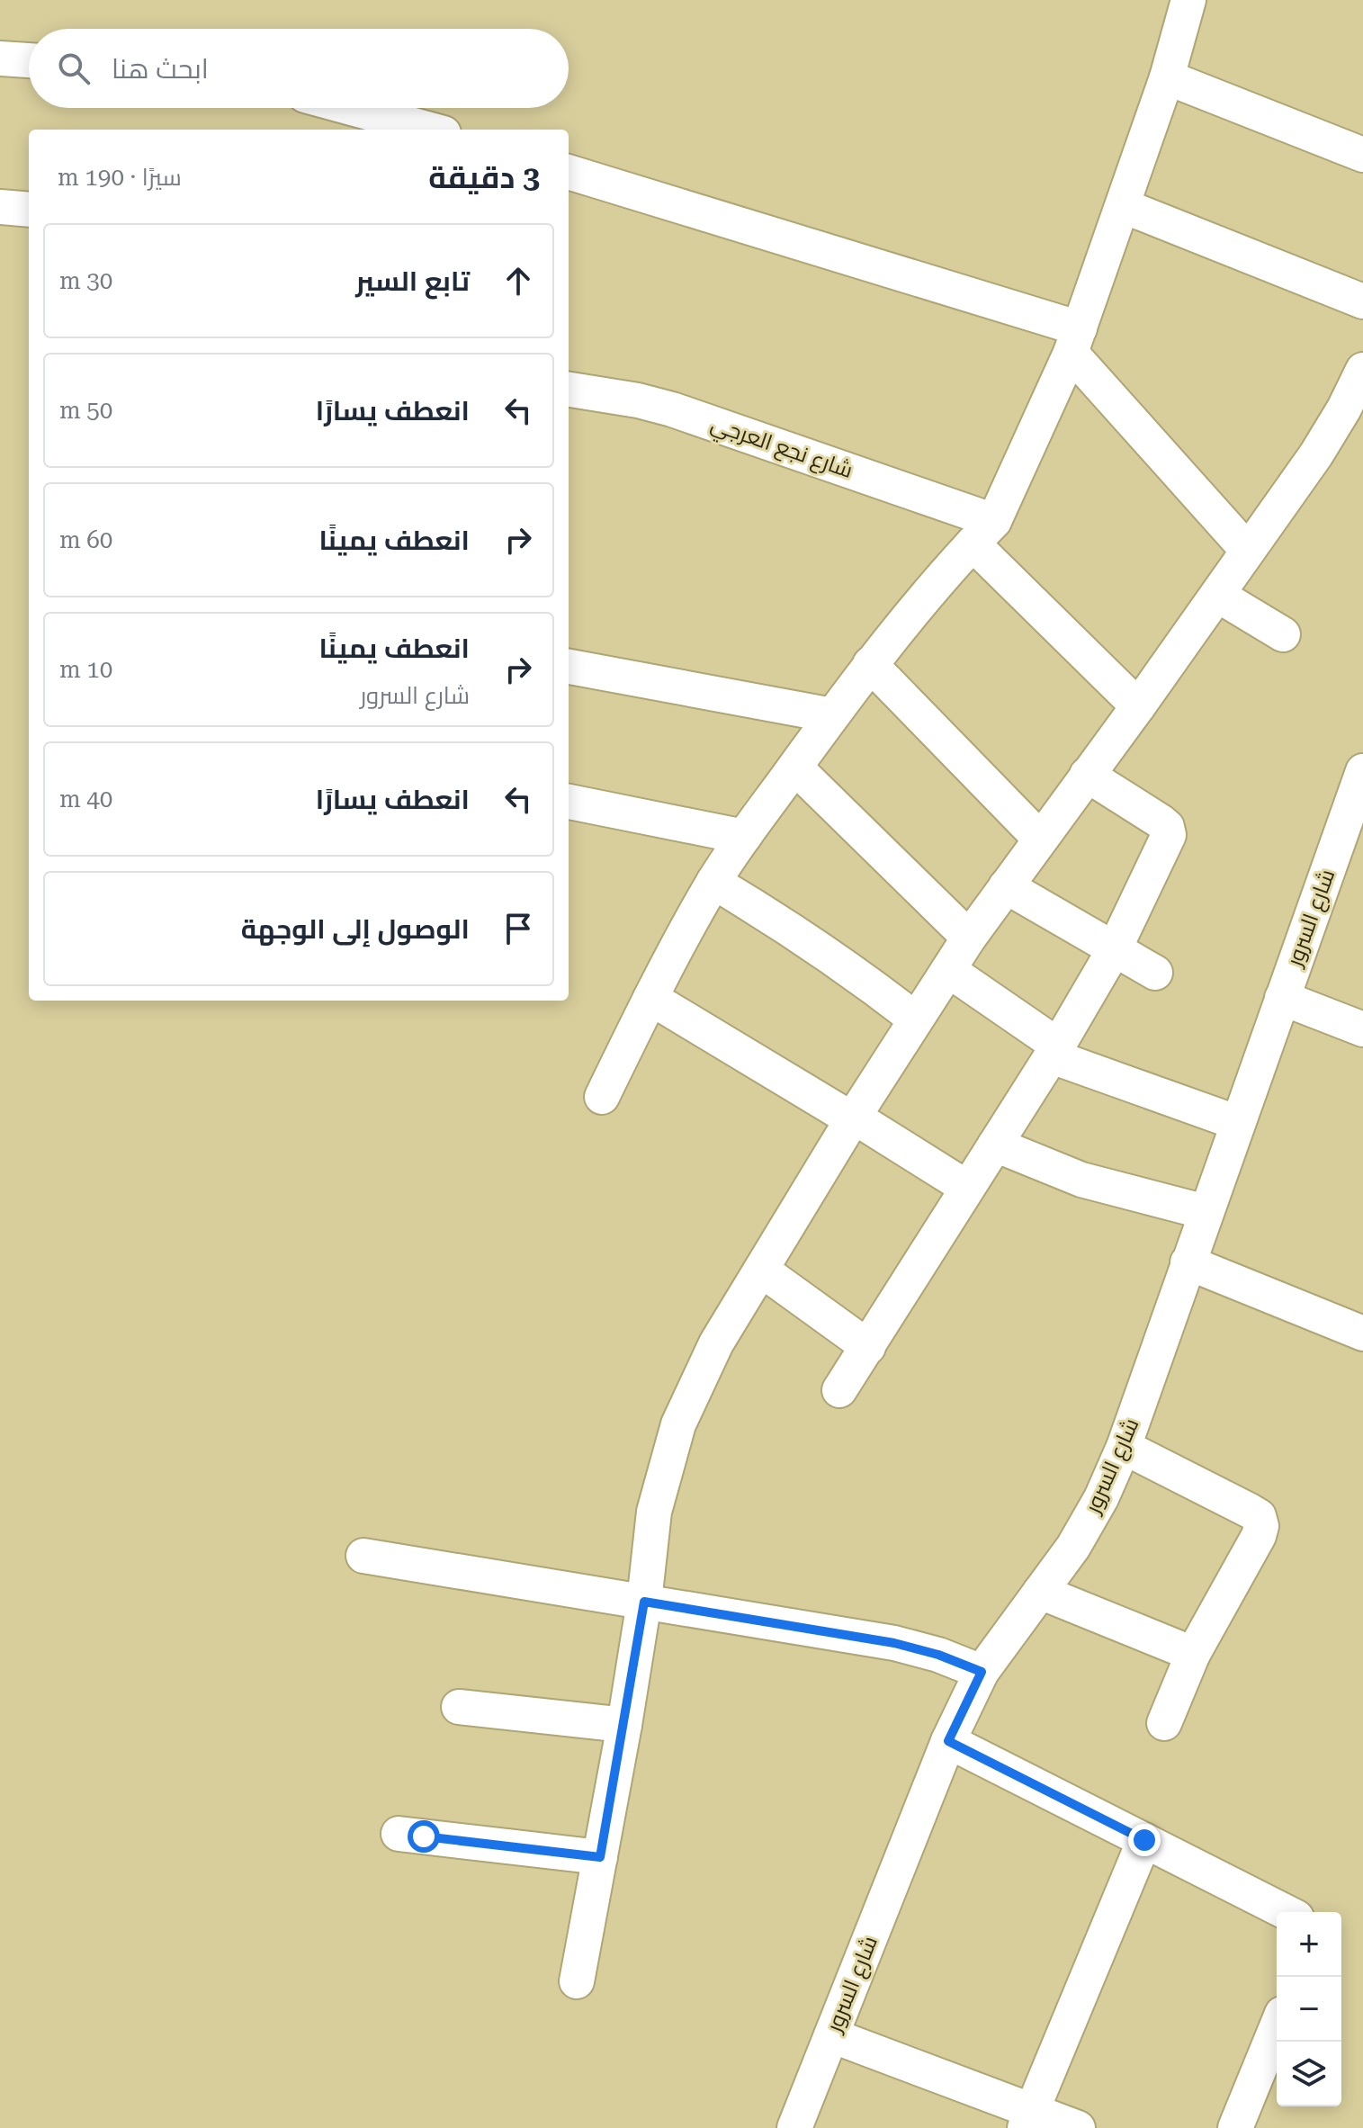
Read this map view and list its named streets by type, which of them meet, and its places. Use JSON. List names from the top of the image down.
{
  "streets": {
    "street": ["شارع نجع العرجي", "شارع السرور"]
  },
  "page": {
    "search": "ابحث هنا",
    "heading": ["3 دقيقة", "سيرًا · 190 m"],
    "list": [
      ["تابع السير", "30 m"],
      ["انعطف يسارًا", "50 m"],
      ["انعطف يمينًا", "60 m"],
      ["انعطف يمينًا", "شارع السرور", "10 m"],
      ["انعطف يسارًا", "40 m"],
      "الوصول إلى الوجهة"
    ],
    "map_buttons": ["+", "−"]
  }
}
